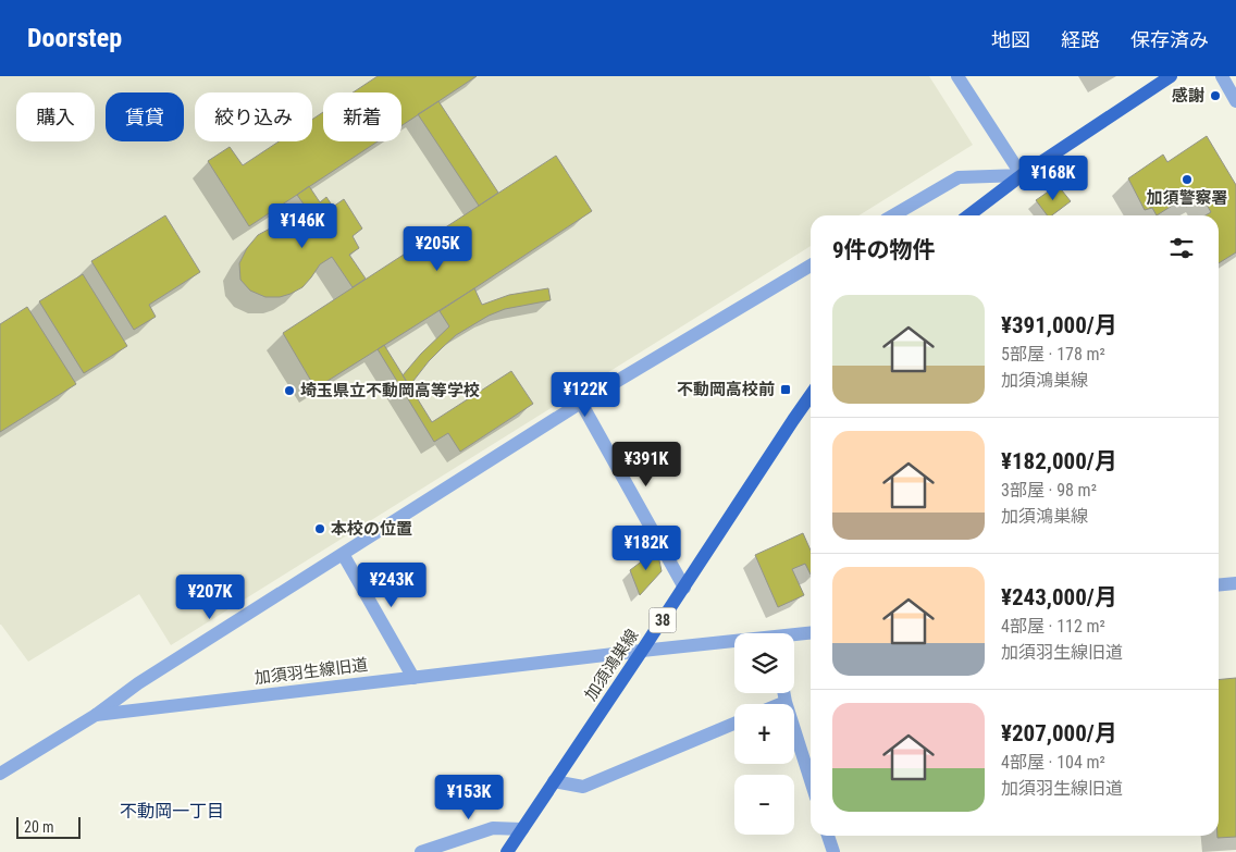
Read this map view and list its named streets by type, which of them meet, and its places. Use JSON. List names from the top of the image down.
{
  "streets": {
    "main road": ["38", "加須鴻巣線"],
    "street": ["加須羽生線旧道"]
  },
  "crossings": [
    ["加須鴻巣線", "加須羽生線旧道"]
  ],
  "districts": ["不動岡一丁目"],
  "places": {
    "other": [
      "感謝",
      "加須警察署",
      "埼玉県立不動岡高等学校",
      "本校の位置"
    ],
    "transit": ["不動岡高校前"]
  },
  "scale_bar": "20 m",
  "page": {
    "header": "Doorstep",
    "nav": ["地図", "経路", "保存済み"],
    "chip": [
      "購入",
      "賃貸",
      "絞り込み",
      "新着"
    ],
    "price": [
      "¥168K",
      "¥146K",
      "¥205K",
      "¥122K",
      "¥391K",
      "¥182K",
      "¥243K",
      "¥207K",
      "¥153K"
    ],
    "heading": "9件の物件",
    "list": [
      {
        "name": "¥391,000/月",
        "note": "5部屋 · 178 m² · 加須鴻巣線"
      },
      {
        "name": "¥182,000/月",
        "note": "3部屋 · 98 m² · 加須鴻巣線"
      },
      {
        "name": "¥243,000/月",
        "note": "4部屋 · 112 m² · 加須羽生線旧道"
      },
      {
        "name": "¥207,000/月",
        "note": "4部屋 · 104 m² · 加須羽生線旧道"
      }
    ],
    "map_buttons": ["+", "−"],
    "scale": "20 m"
  }
}
